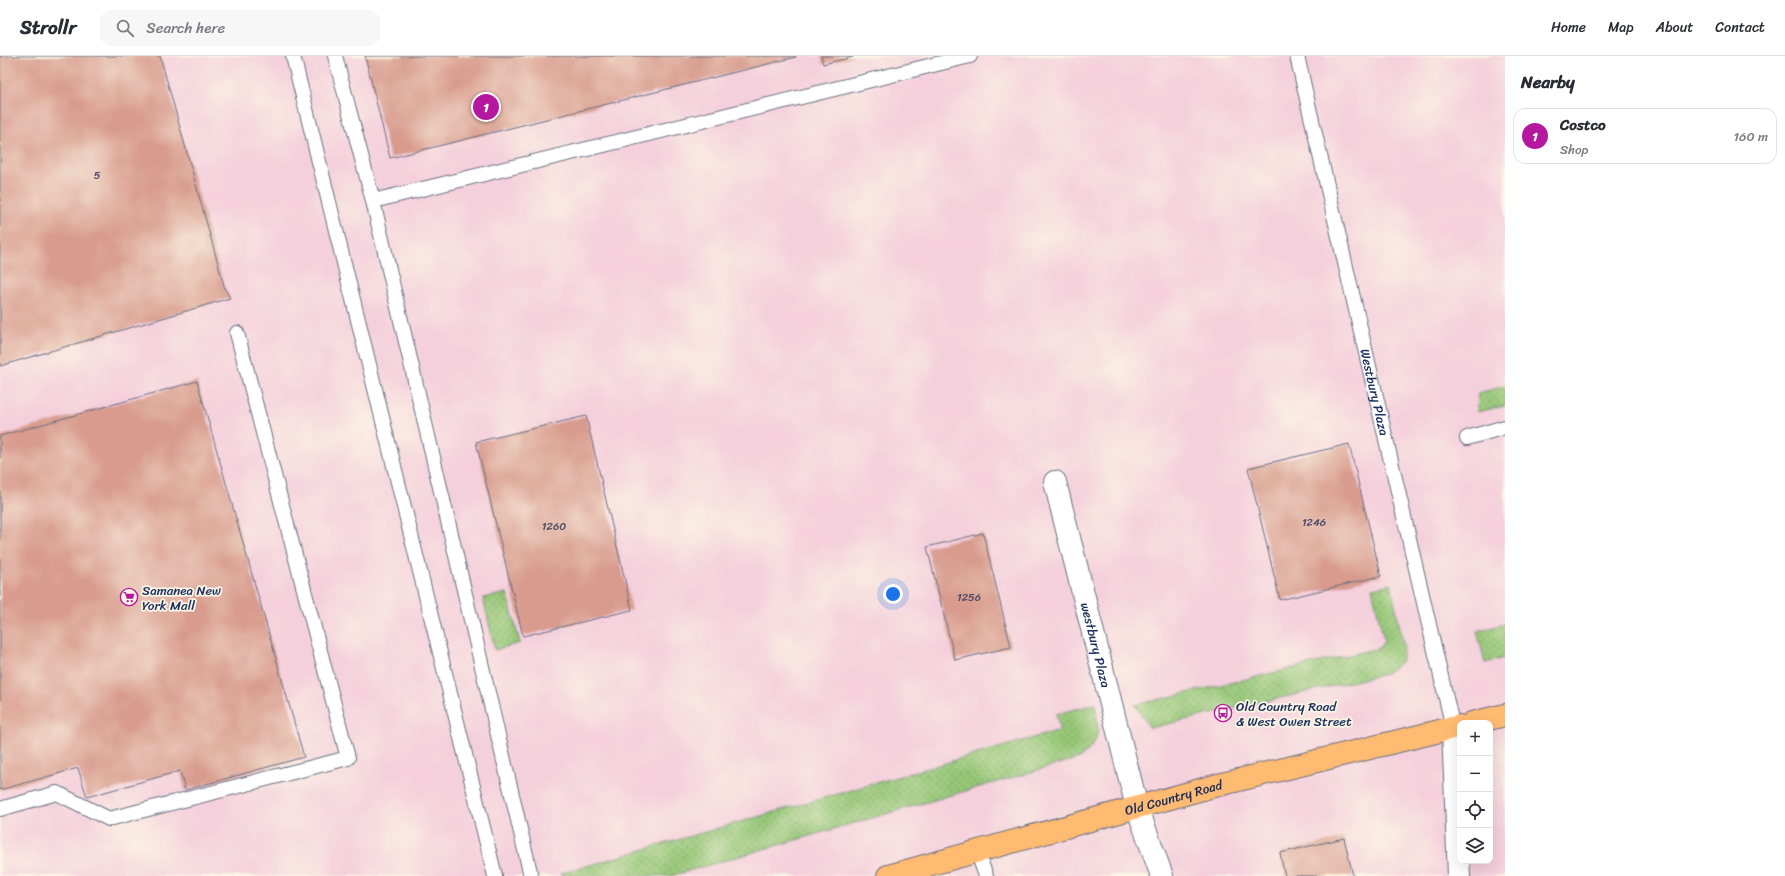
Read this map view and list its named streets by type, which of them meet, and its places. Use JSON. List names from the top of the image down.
{
  "streets": {
    "main road": ["Old Country Road"],
    "street": ["westbury Plaza"],
    "lane": ["Westbury Plaza"]
  },
  "crossings": [
    ["westbury Plaza", "Old Country Road"]
  ],
  "places": {
    "supermarket": ["Samanea New York Mall"],
    "bus stop": ["Old Country Road & West Owen Street"]
  },
  "house_numbers": [
    "5",
    "1246",
    "1260",
    "1256"
  ],
  "page": {
    "header": "Strollr",
    "search": "Search here",
    "nav": [
      "Home",
      "Map",
      "About",
      "Contact"
    ],
    "heading": "Nearby",
    "pins": "1",
    "list": [
      {
        "mark": "1",
        "name": "Costco",
        "note": "Shop",
        "value": "160 m"
      }
    ],
    "map_buttons": ["+", "−"]
  }
}
